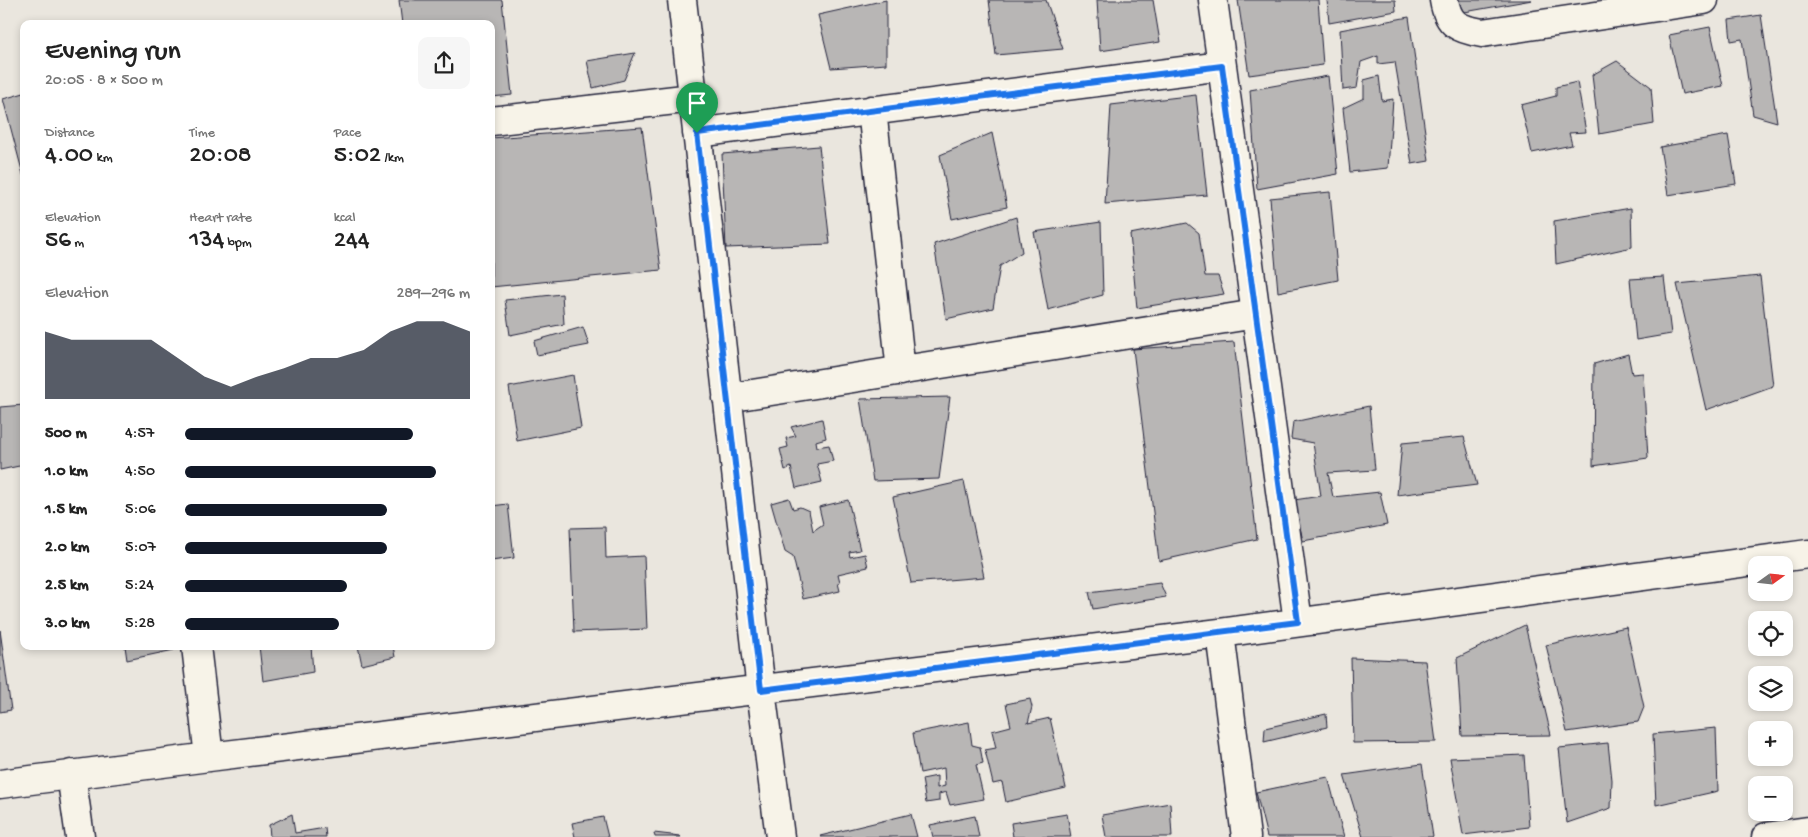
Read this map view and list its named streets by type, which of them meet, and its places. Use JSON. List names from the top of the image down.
{
  "north": "right",
  "page": {
    "heading": ["Evening run", "20:05 · 8 × 500 m"],
    "stats": [
      ["Distance", "4.00 km"],
      ["Time", "20:08"],
      ["Pace", "5:02 /km"],
      ["Elevation", "56 m"],
      ["Heart rate", "134 bpm"],
      ["kcal", "244"]
    ],
    "chart": ["Elevation", "289–296 m"],
    "list": [
      {
        "name": "500 m",
        "note": "4:57"
      },
      {
        "name": "1.0 km",
        "note": "4:50"
      },
      {
        "name": "1.5 km",
        "note": "5:06"
      },
      {
        "name": "2.0 km",
        "note": "5:07"
      },
      {
        "name": "2.5 km",
        "note": "5:24"
      },
      {
        "name": "3.0 km",
        "note": "5:28"
      }
    ],
    "map_buttons": ["+", "−"]
  }
}
